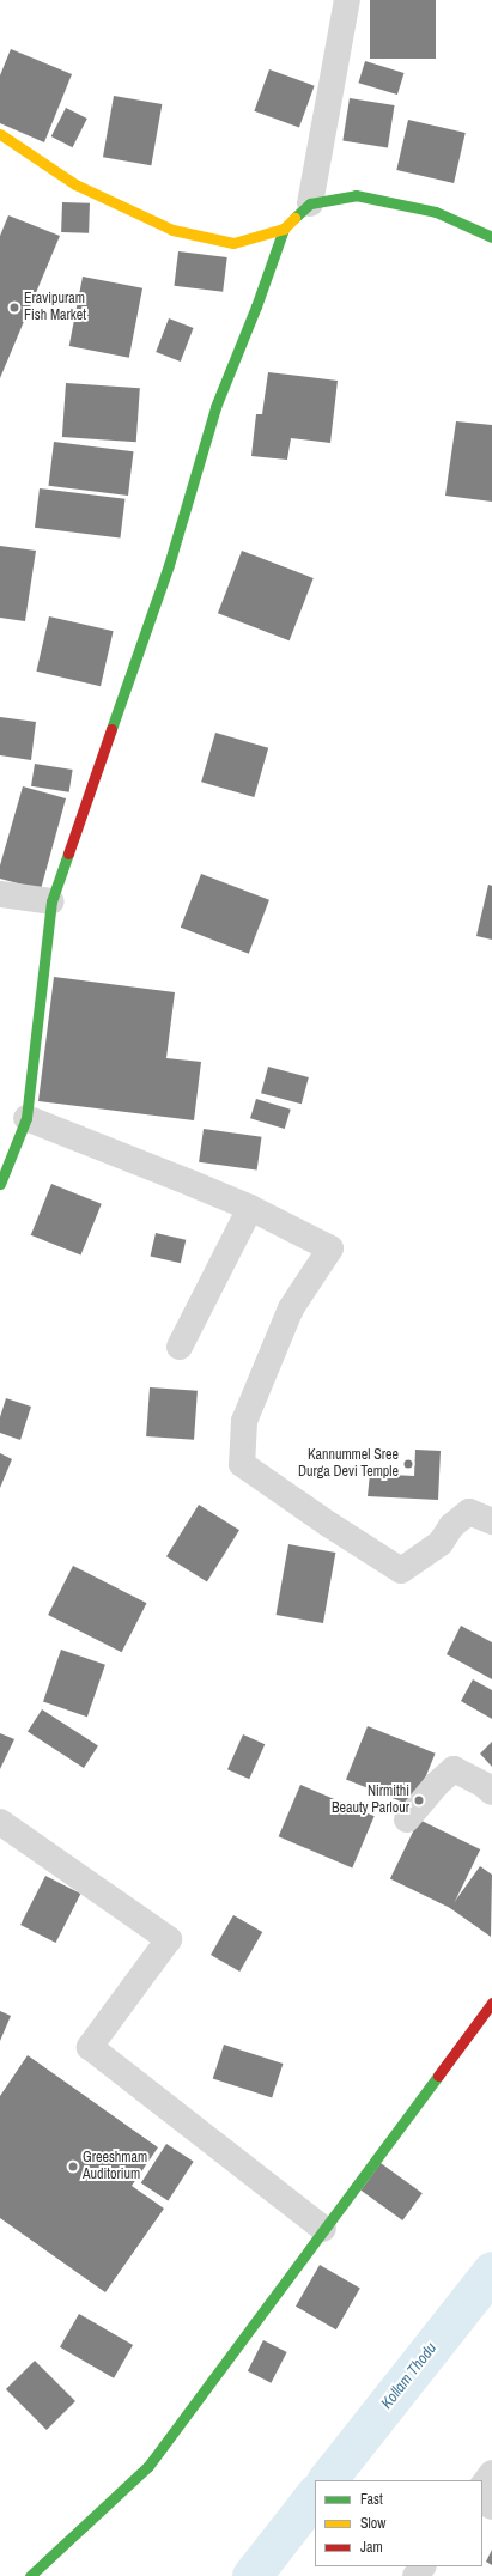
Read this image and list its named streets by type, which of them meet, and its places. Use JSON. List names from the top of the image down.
{
  "water": ["Kollam Thodu"],
  "places": [
    "Eravipuram Fish Market",
    "Kannummel Sree Durga Devi Temple",
    "Nirmithi Beauty Parlour",
    "Greeshmam Auditorium"
  ],
  "legend": ["Fast", "Slow", "Jam"]
}
